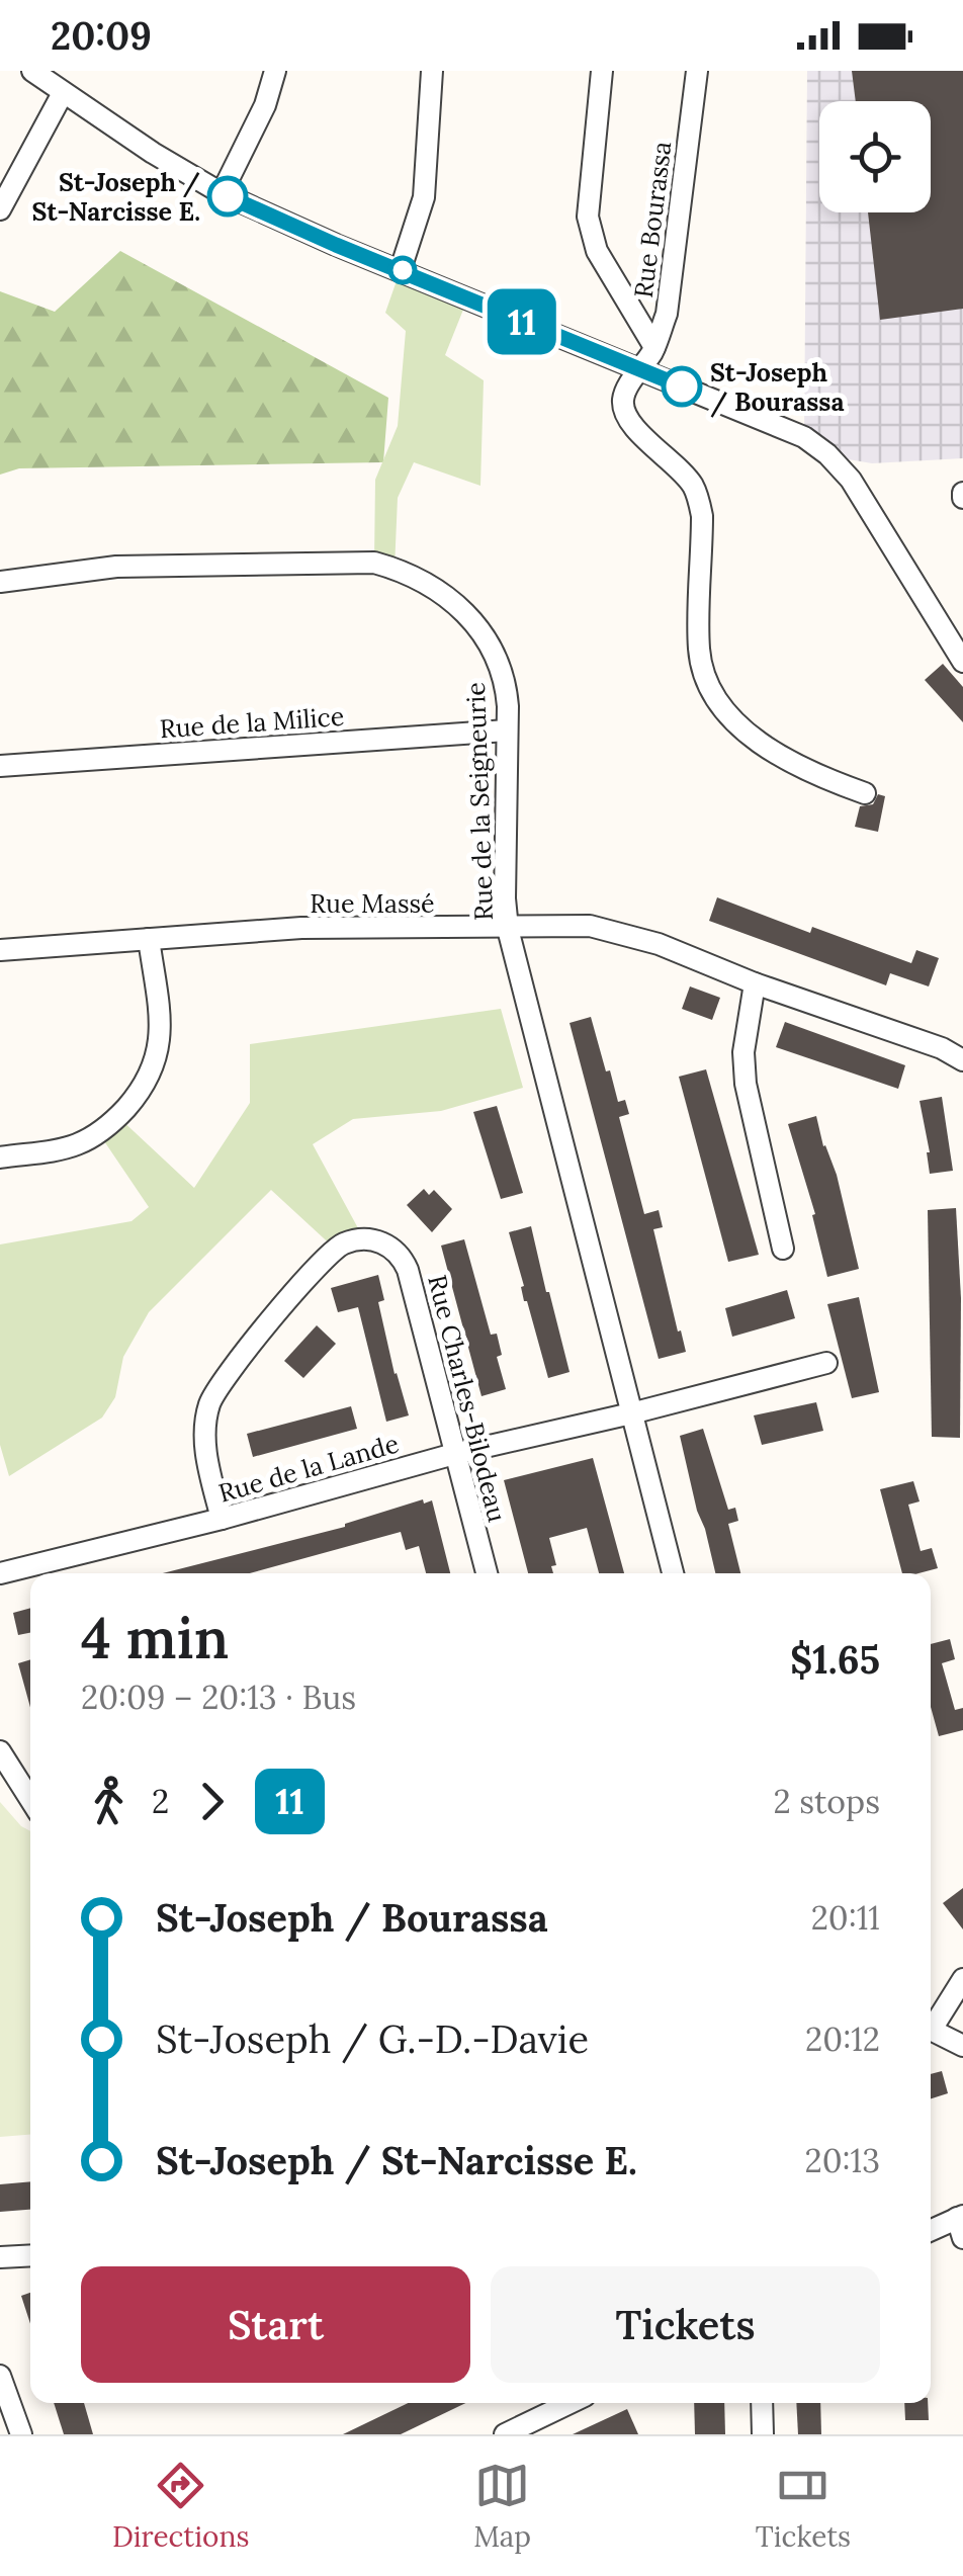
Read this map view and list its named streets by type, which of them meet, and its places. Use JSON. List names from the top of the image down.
{
  "streets": {
    "street": [
      "Rue Bourassa",
      "Rue de la Milice",
      "Rue de la Seigneurie",
      "Rue Massé",
      "Rue Charles-Bilodeau",
      "Rue de la Lande"
    ]
  },
  "crossings": [
    ["Rue de la Milice", "Rue de la Seigneurie"],
    ["Rue de la Seigneurie", "Rue Massé"],
    ["Rue de la Seigneurie", "Rue de la Lande"],
    ["Rue Charles-Bilodeau", "Rue de la Lande"]
  ],
  "places": ["St-Joseph / St-Narcisse E.", "St-Joseph / Bourassa"],
  "lines": ["bus line 11"],
  "page": {
    "status": "20:09",
    "on_map": "11",
    "heading": ["4 min", "20:09 – 20:13 · Bus", "$1.65"],
    "legs": ["2", "11", "2 stops"],
    "list": [
      {
        "name": "St-Joseph / Bourassa",
        "value": "20:11"
      },
      {
        "name": "St-Joseph / G.-D.-Davie",
        "value": "20:12"
      },
      {
        "name": "St-Joseph / St-Narcisse E.",
        "value": "20:13"
      }
    ],
    "buttons": ["Start", "Tickets"],
    "tabs": ["Directions", "Map", "Tickets"]
  }
}
